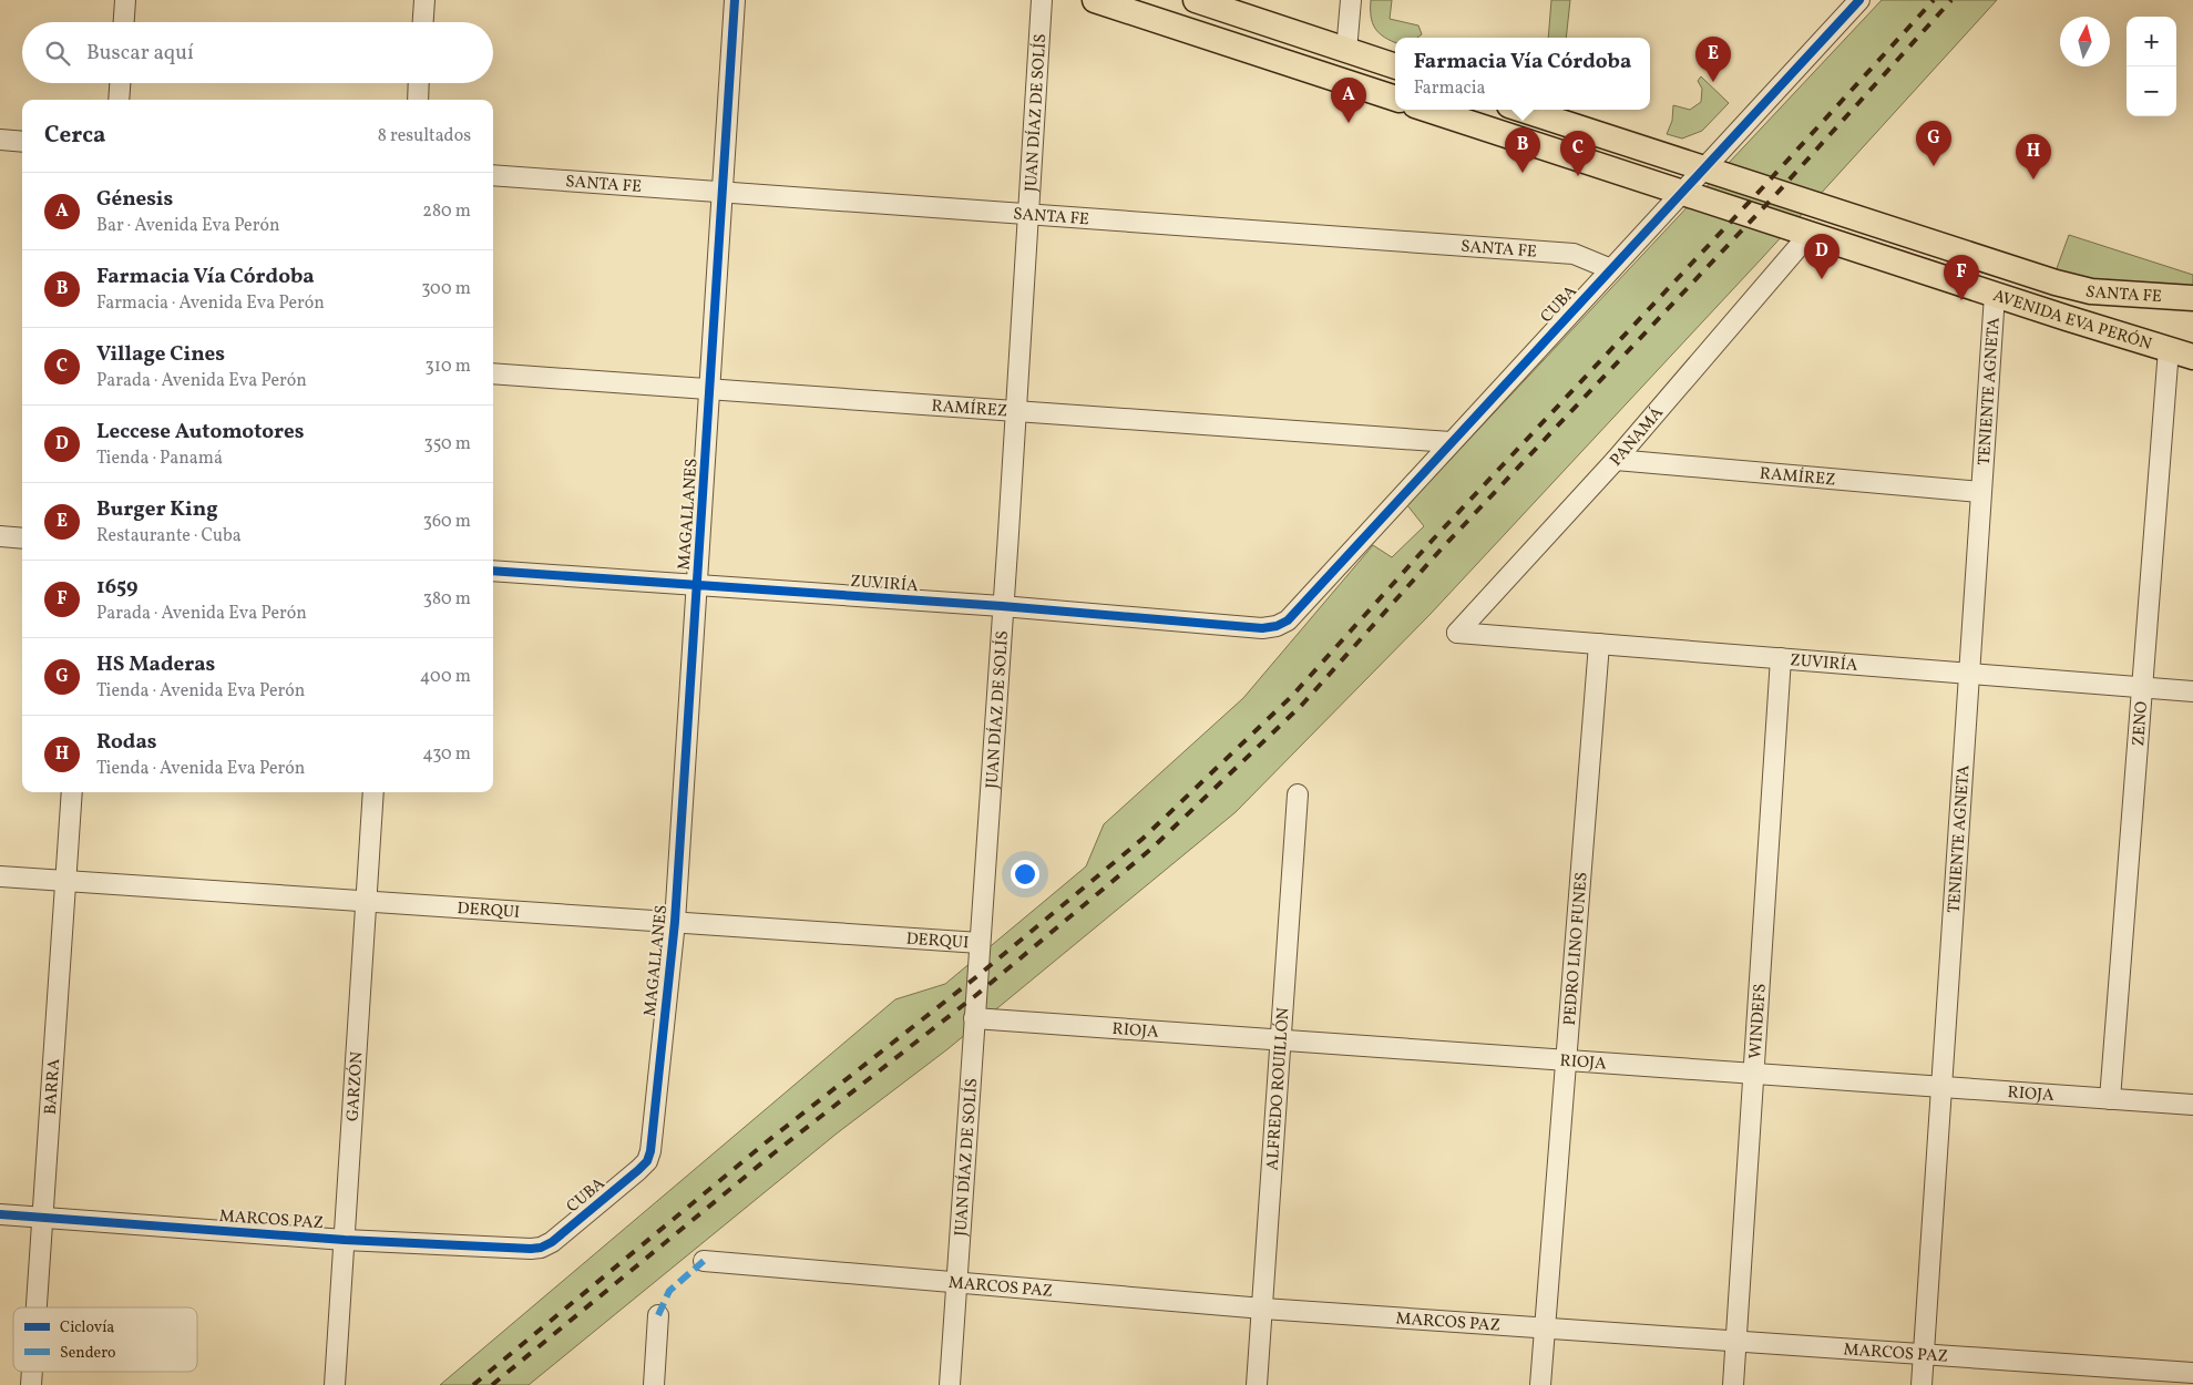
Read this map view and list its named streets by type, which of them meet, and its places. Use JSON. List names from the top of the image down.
{
  "streets": {
    "main road": ["SANTA FE", "AVENIDA EVA PERÓN"],
    "street": [
      "JUAN DÍAZ DE SOLÍS",
      "CUBA",
      "TENIENTE AGNETA",
      "RAMÍREZ",
      "PANAMÁ",
      "MAGALLANES",
      "ZUVIRÍA",
      "ZENO",
      "DERQUI",
      "PEDRO LINO FUNES",
      "WINDEFS",
      "RIOJA",
      "BARRA",
      "GARZÓN",
      "ALFREDO ROUILLÓN",
      "MARCOS PAZ"
    ]
  },
  "crossings": [
    ["JUAN DÍAZ DE SOLÍS", "SANTA FE"],
    ["JUAN DÍAZ DE SOLÍS", "RAMÍREZ"],
    ["JUAN DÍAZ DE SOLÍS", "ZUVIRÍA"],
    ["JUAN DÍAZ DE SOLÍS", "DERQUI"],
    ["JUAN DÍAZ DE SOLÍS", "RIOJA"],
    ["JUAN DÍAZ DE SOLÍS", "MARCOS PAZ"],
    ["SANTA FE", "CUBA"],
    ["SANTA FE", "AVENIDA EVA PERÓN"],
    ["SANTA FE", "MAGALLANES"],
    ["CUBA", "AVENIDA EVA PERÓN"],
    ["CUBA", "RAMÍREZ"],
    ["CUBA", "MAGALLANES"],
    ["CUBA", "ZUVIRÍA"],
    ["CUBA", "MARCOS PAZ"],
    ["AVENIDA EVA PERÓN", "TENIENTE AGNETA"],
    ["AVENIDA EVA PERÓN", "PANAMÁ"],
    ["AVENIDA EVA PERÓN", "ZENO"],
    ["TENIENTE AGNETA", "RAMÍREZ"],
    ["TENIENTE AGNETA", "ZUVIRÍA"],
    ["TENIENTE AGNETA", "RIOJA"],
    ["TENIENTE AGNETA", "MARCOS PAZ"],
    ["RAMÍREZ", "PANAMÁ"],
    ["RAMÍREZ", "MAGALLANES"],
    ["PANAMÁ", "ZUVIRÍA"],
    ["MAGALLANES", "ZUVIRÍA"],
    ["MAGALLANES", "DERQUI"],
    ["ZUVIRÍA", "ZENO"],
    ["ZUVIRÍA", "PEDRO LINO FUNES"],
    ["ZUVIRÍA", "WINDEFS"],
    ["ZENO", "RIOJA"],
    ["DERQUI", "BARRA"],
    ["DERQUI", "GARZÓN"],
    ["PEDRO LINO FUNES", "RIOJA"],
    ["PEDRO LINO FUNES", "MARCOS PAZ"],
    ["WINDEFS", "RIOJA"],
    ["WINDEFS", "MARCOS PAZ"],
    ["RIOJA", "ALFREDO ROUILLÓN"],
    ["BARRA", "MARCOS PAZ"],
    ["GARZÓN", "MARCOS PAZ"],
    ["ALFREDO ROUILLÓN", "MARCOS PAZ"]
  ],
  "legend": ["Ciclovía", "Sendero"],
  "north": "top",
  "page": {
    "map_buttons": ["+", "−"],
    "search": "Buscar aquí",
    "pins": [
      "E",
      "A",
      "G",
      "B",
      "C",
      "H",
      "D",
      "F"
    ],
    "popup": ["Farmacia Vía Córdoba", "Farmacia"],
    "heading": ["Cerca", "8 resultados"],
    "list": [
      {
        "mark": "A",
        "name": "Génesis",
        "note": "Bar · Avenida Eva Perón",
        "value": "280 m"
      },
      {
        "mark": "B",
        "name": "Farmacia Vía Córdoba",
        "note": "Farmacia · Avenida Eva Perón",
        "value": "300 m"
      },
      {
        "mark": "C",
        "name": "Village Cines",
        "note": "Parada · Avenida Eva Perón",
        "value": "310 m"
      },
      {
        "mark": "D",
        "name": "Leccese Automotores",
        "note": "Tienda · Panamá",
        "value": "350 m"
      },
      {
        "mark": "E",
        "name": "Burger King",
        "note": "Restaurante · Cuba",
        "value": "360 m"
      },
      {
        "mark": "F",
        "name": "1659",
        "note": "Parada · Avenida Eva Perón",
        "value": "380 m"
      },
      {
        "mark": "G",
        "name": "HS Maderas",
        "note": "Tienda · Avenida Eva Perón",
        "value": "400 m"
      },
      {
        "mark": "H",
        "name": "Rodas",
        "note": "Tienda · Avenida Eva Perón",
        "value": "430 m"
      }
    ]
  }
}
